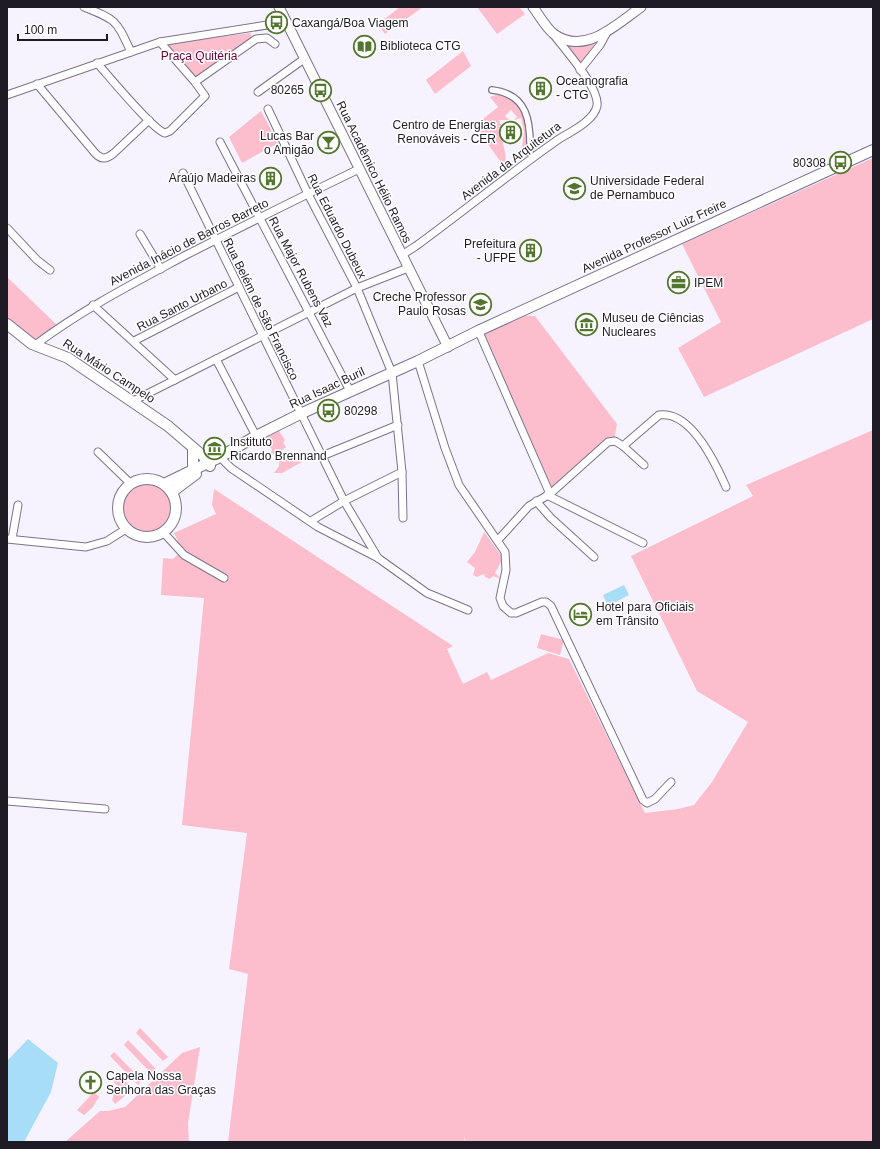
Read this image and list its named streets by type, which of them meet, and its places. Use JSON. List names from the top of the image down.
{
  "streets": {
    "main road": ["Avenida Professor Luiz Freire", "Rua Mário Campelo", "Rua Isaac Buril"],
    "street": [
      "Avenida da Arquitetura",
      "Rua Acadêmico Hélio Ramos",
      "Rua Eduardo Dubeux",
      "Avenida Inácio de Barros Barreto",
      "Rua Major Rubens Vaz",
      "Rua Santo Urbano",
      "Rua Belém de São Francisco"
    ]
  },
  "crossings": [
    ["Avenida da Arquitetura", "Rua Acadêmico Hélio Ramos"],
    ["Rua Acadêmico Hélio Ramos", "Avenida Professor Luiz Freire"],
    ["Rua Acadêmico Hélio Ramos", "Avenida Inácio de Barros Barreto"],
    ["Rua Acadêmico Hélio Ramos", "Rua Isaac Buril"],
    ["Rua Eduardo Dubeux", "Avenida Inácio de Barros Barreto"],
    ["Rua Eduardo Dubeux", "Rua Isaac Buril"],
    ["Avenida Professor Luiz Freire", "Rua Isaac Buril"],
    ["Avenida Inácio de Barros Barreto", "Rua Major Rubens Vaz"],
    ["Avenida Inácio de Barros Barreto", "Rua Belém de São Francisco"],
    ["Avenida Inácio de Barros Barreto", "Rua Mário Campelo"],
    ["Rua Major Rubens Vaz", "Rua Isaac Buril"],
    ["Rua Santo Urbano", "Rua Belém de São Francisco"],
    ["Rua Belém de São Francisco", "Rua Isaac Buril"],
    ["Rua Mário Campelo", "Rua Isaac Buril"]
  ],
  "parks": ["Praça Quitéria"],
  "places": {
    "bus stop": [
      "Caxangá/Boa Viagem",
      "80265",
      "80308",
      "80298"
    ],
    "library": ["Biblioteca CTG"],
    "building": [
      "Oceanografia - CTG",
      "Centro de Energias Renováveis - CER",
      "Araújo Madeiras",
      "Prefeitura - UFPE"
    ],
    "bar": ["Lucas Bar o Amigão"],
    "school or university": ["Universidade Federal de Pernambuco", "Creche Professor Paulo Rosas"],
    "office": ["IPEM"],
    "museum": ["Museu de Ciências Nucleares", "Instituto Ricardo Brennand"],
    "hotel": ["Hotel para Oficiais em Trânsito"],
    "church": ["Capela Nossa Senhora das Graças"]
  },
  "scale_bar": "100 m"
}
